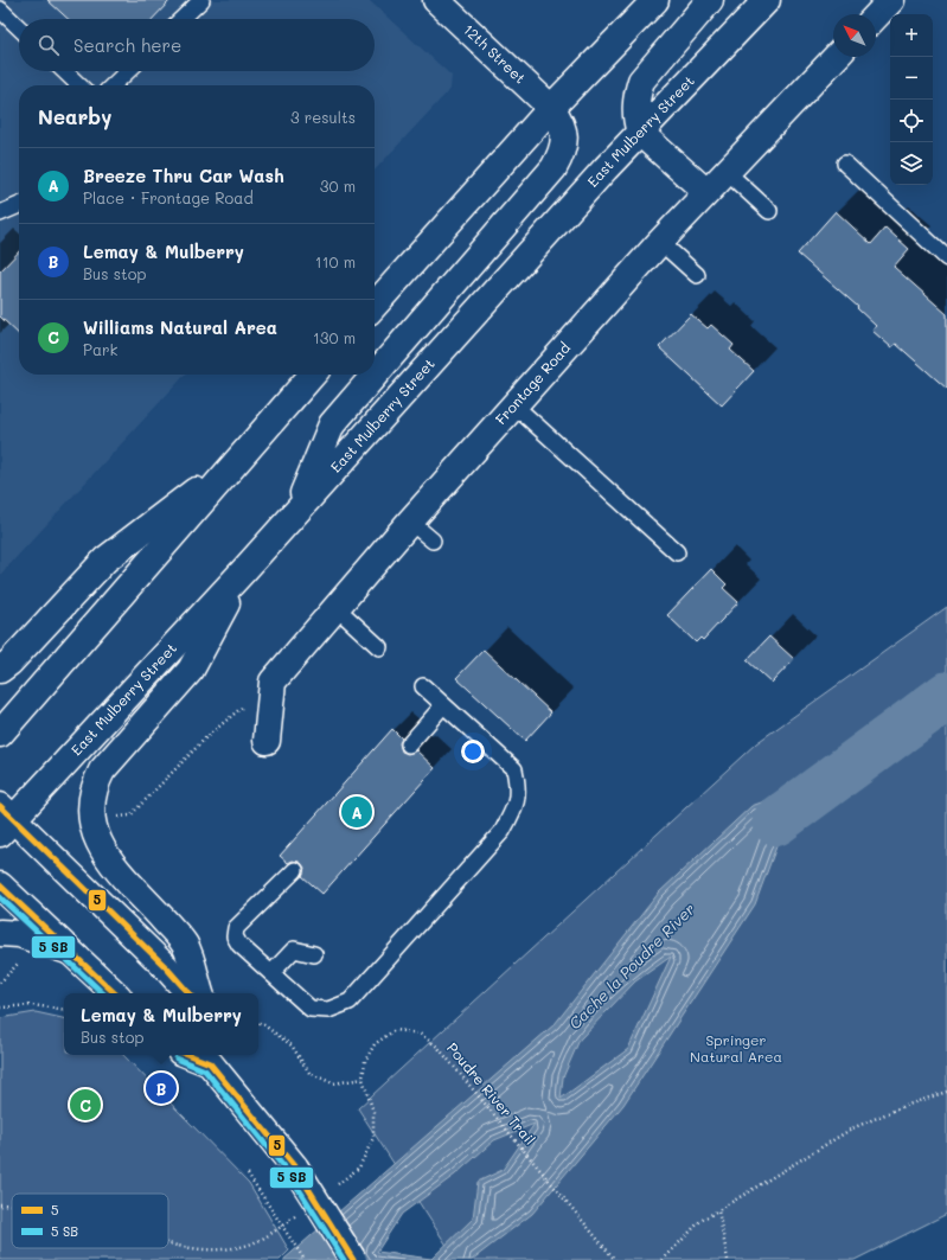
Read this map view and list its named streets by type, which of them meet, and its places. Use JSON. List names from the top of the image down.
{
  "streets": {
    "main road": ["12th Street", "East Mulberry Street", "Frontage Road"],
    "path": ["Poudre River Trail"]
  },
  "crossings": [
    ["12th Street", "East Mulberry Street"]
  ],
  "water": ["Cache la Poudre River"],
  "parks": ["Springer Natural Area"],
  "lines": ["transit line 5"],
  "legend": ["5", "5 SB"],
  "north": "top left",
  "page": {
    "map_buttons": ["+", "−"],
    "search": "Search here",
    "heading": ["Nearby", "3 results"],
    "list": [
      {
        "mark": "A",
        "name": "Breeze Thru Car Wash",
        "note": "Place · Frontage Road",
        "value": "30 m"
      },
      {
        "mark": "B",
        "name": "Lemay & Mulberry",
        "note": "Bus stop",
        "value": "110 m"
      },
      {
        "mark": "C",
        "name": "Williams Natural Area",
        "note": "Park",
        "value": "130 m"
      }
    ],
    "pins": ["A", "B", "C"],
    "popup": ["Lemay & Mulberry", "Bus stop"]
  }
}
